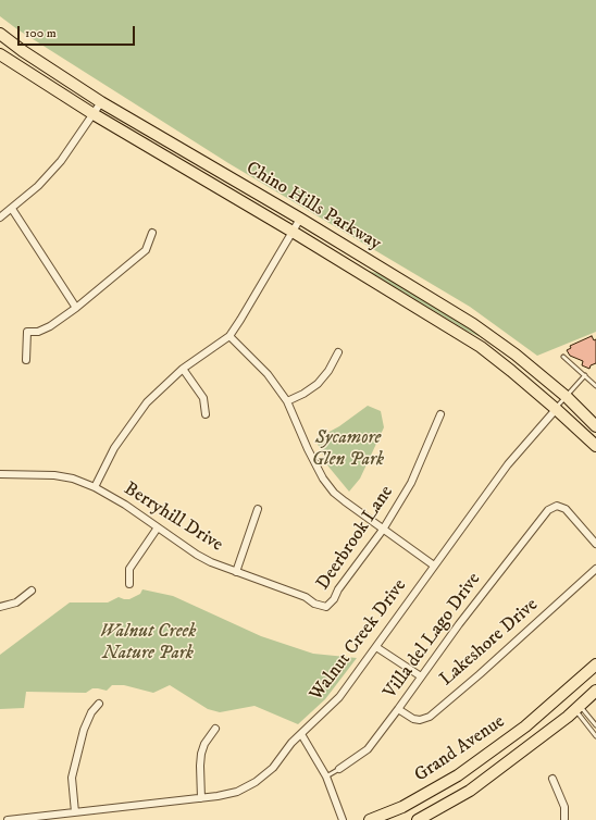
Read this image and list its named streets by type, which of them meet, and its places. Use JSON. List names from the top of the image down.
{
  "streets": {
    "main road": ["Chino Hills Parkway", "Grand Avenue"],
    "street": [
      "Berryhill Drive",
      "Deerbrook Lane",
      "Villa del Lago Drive",
      "Walnut Creek Drive",
      "Lakeshore Drive"
    ]
  },
  "crossings": [
    ["Chino Hills Parkway", "Walnut Creek Drive"],
    ["Berryhill Drive", "Deerbrook Lane"],
    ["Villa del Lago Drive", "Lakeshore Drive"]
  ],
  "parks": ["Sycamore Glen Park", "Walnut Creek Nature Park"],
  "scale_bar": "100 m"
}
